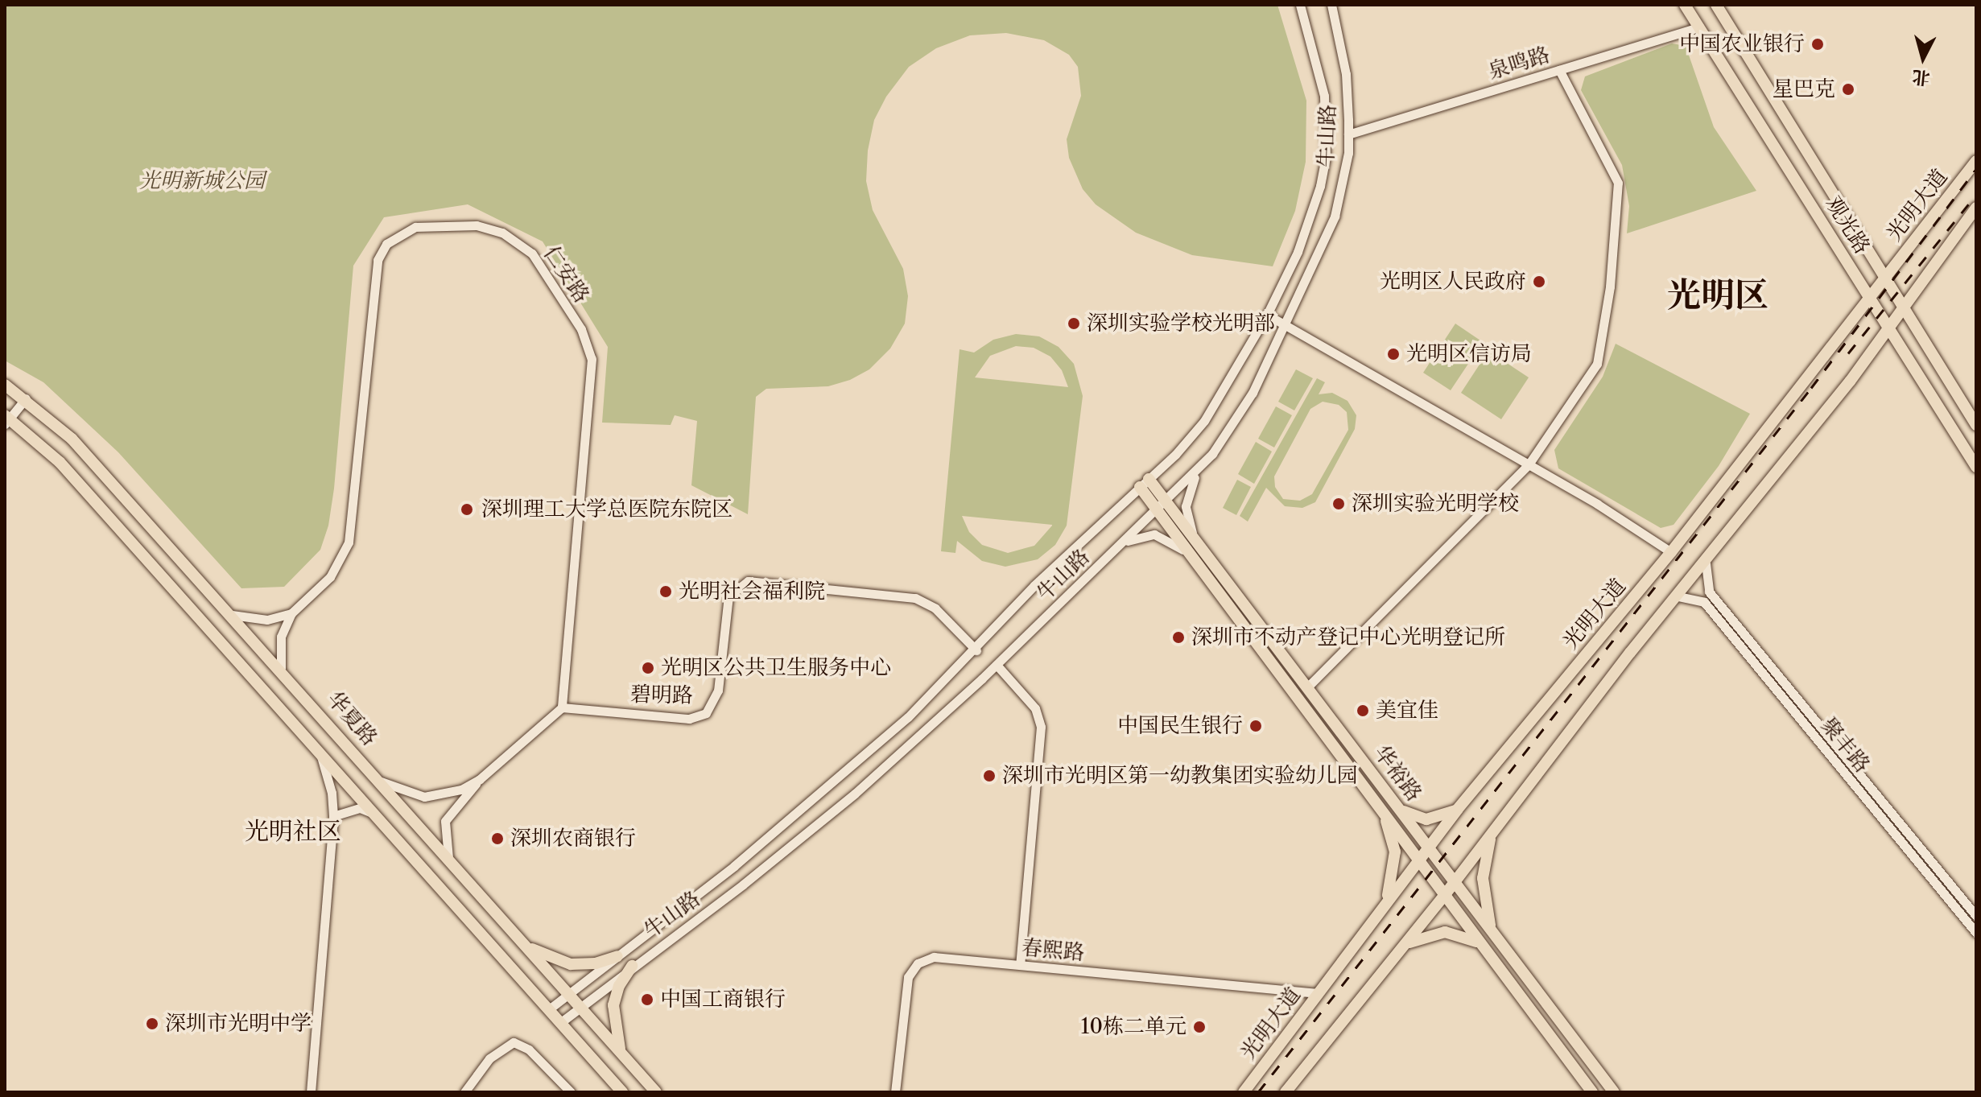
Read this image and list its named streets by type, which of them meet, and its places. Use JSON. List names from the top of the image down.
{
  "streets": {
    "main road": [
      "光明大道",
      "观光路",
      "华夏路",
      "华裕路"
    ],
    "street": [
      "泉鸣路",
      "牛山路",
      "仁安路",
      "碧明路",
      "聚丰路",
      "春熙路"
    ]
  },
  "crossings": [
    ["泉鸣路", "牛山路"],
    ["泉鸣路", "观光路"],
    ["牛山路", "碧明路"],
    ["牛山路", "华夏路"],
    ["牛山路", "华裕路"],
    ["光明大道", "观光路"],
    ["光明大道", "华裕路"],
    ["光明大道", "春熙路"],
    ["仁安路", "碧明路"],
    ["仁安路", "华夏路"]
  ],
  "districts": ["光明区", "光明社区"],
  "parks": ["光明新城公园"],
  "places": [
    "中国农业银行",
    "星巴克",
    "光明区人民政府",
    "深圳实验学校光明部",
    "光明区信访局",
    "深圳实验光明学校",
    "深圳理工大学总医院东院区",
    "光明社会福利院",
    "深圳市不动产登记中心光明登记所",
    "光明区公共卫生服务中心",
    "美宜佳",
    "中国民生银行",
    "深圳市光明区第一幼教集团实验幼儿园",
    "深圳农商银行",
    "中国工商银行",
    "深圳市光明中学",
    "10栋二单元"
  ],
  "north": "bottom"
}
